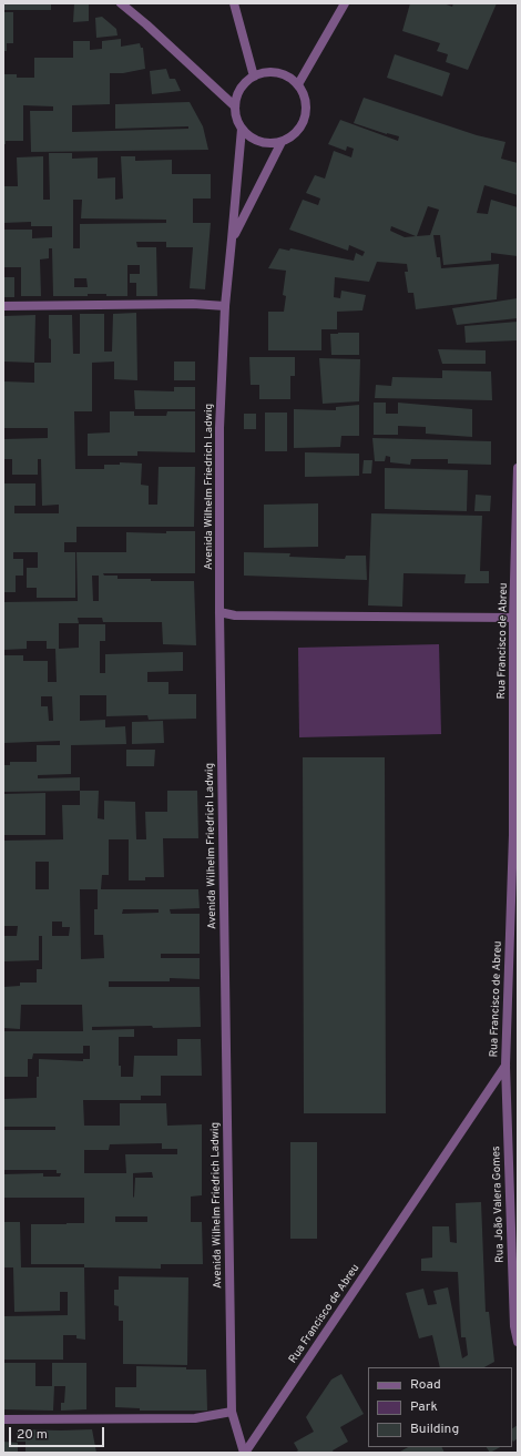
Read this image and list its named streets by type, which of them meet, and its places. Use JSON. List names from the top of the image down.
{
  "streets": {
    "street": ["Avenida Wilhelm Friedrich Ladwig", "Rua Francisco de Abreu", "Rua João Valera Gomes"]
  },
  "crossings": [
    ["Avenida Wilhelm Friedrich Ladwig", "Rua Francisco de Abreu"],
    ["Rua Francisco de Abreu", "Rua João Valera Gomes"]
  ],
  "legend": ["Road", "Park", "Building"],
  "scale_bar": "20 m"
}
